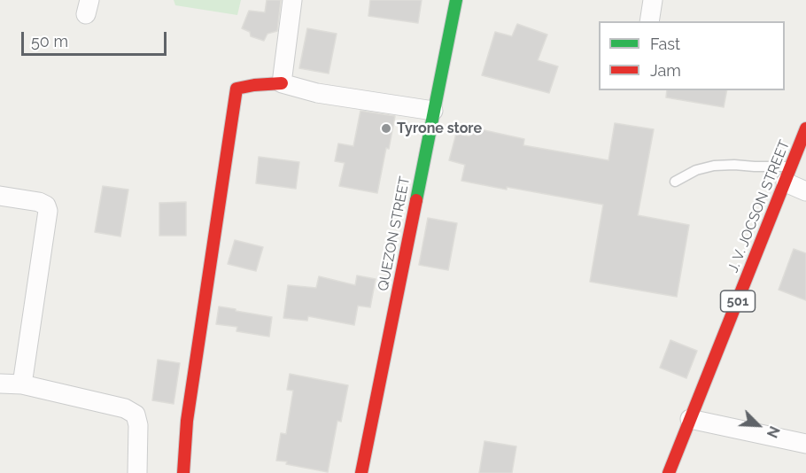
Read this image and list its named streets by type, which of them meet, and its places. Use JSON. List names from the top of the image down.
{
  "streets": {
    "main road": ["J. V. JOCSON STREET", "QUEZON STREET", "501"]
  },
  "places": ["Tyrone store"],
  "legend": ["Fast", "Jam"],
  "scale_bar": "50 m",
  "north": "bottom right"
}
